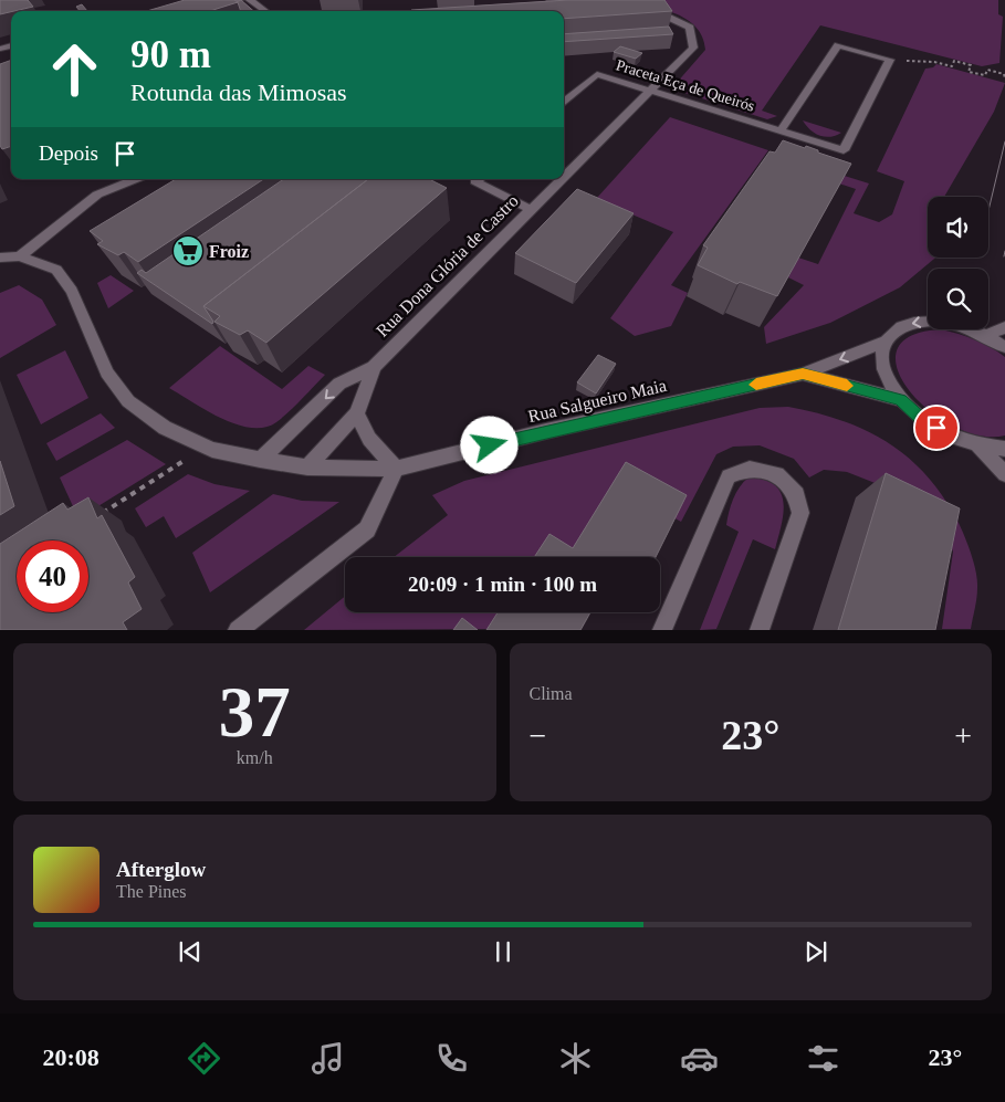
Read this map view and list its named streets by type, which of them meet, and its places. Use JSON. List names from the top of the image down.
{
  "streets": {
    "street": ["Praceta Eça de Queirós", "Rua Dona Glória de Castro", "Rua Salgueiro Maia"]
  },
  "crossings": [
    ["Praceta Eça de Queirós", "Rua Dona Glória de Castro"],
    ["Rua Dona Glória de Castro", "Rua Salgueiro Maia"]
  ],
  "places": {
    "supermarket": ["Froiz"]
  },
  "page": {
    "turn": ["90 m", "Rotunda das Mimosas"],
    "then": "Depois",
    "limit": "40",
    "trip": "20:09 · 1 min · 100 m",
    "tile": [
      ["37", "km/h"],
      "Clima"
    ],
    "heat": ["−", "23°", "+"],
    "song": ["Afterglow", "The Pines"],
    "tabs": ["20:08", "23°"]
  }
}
